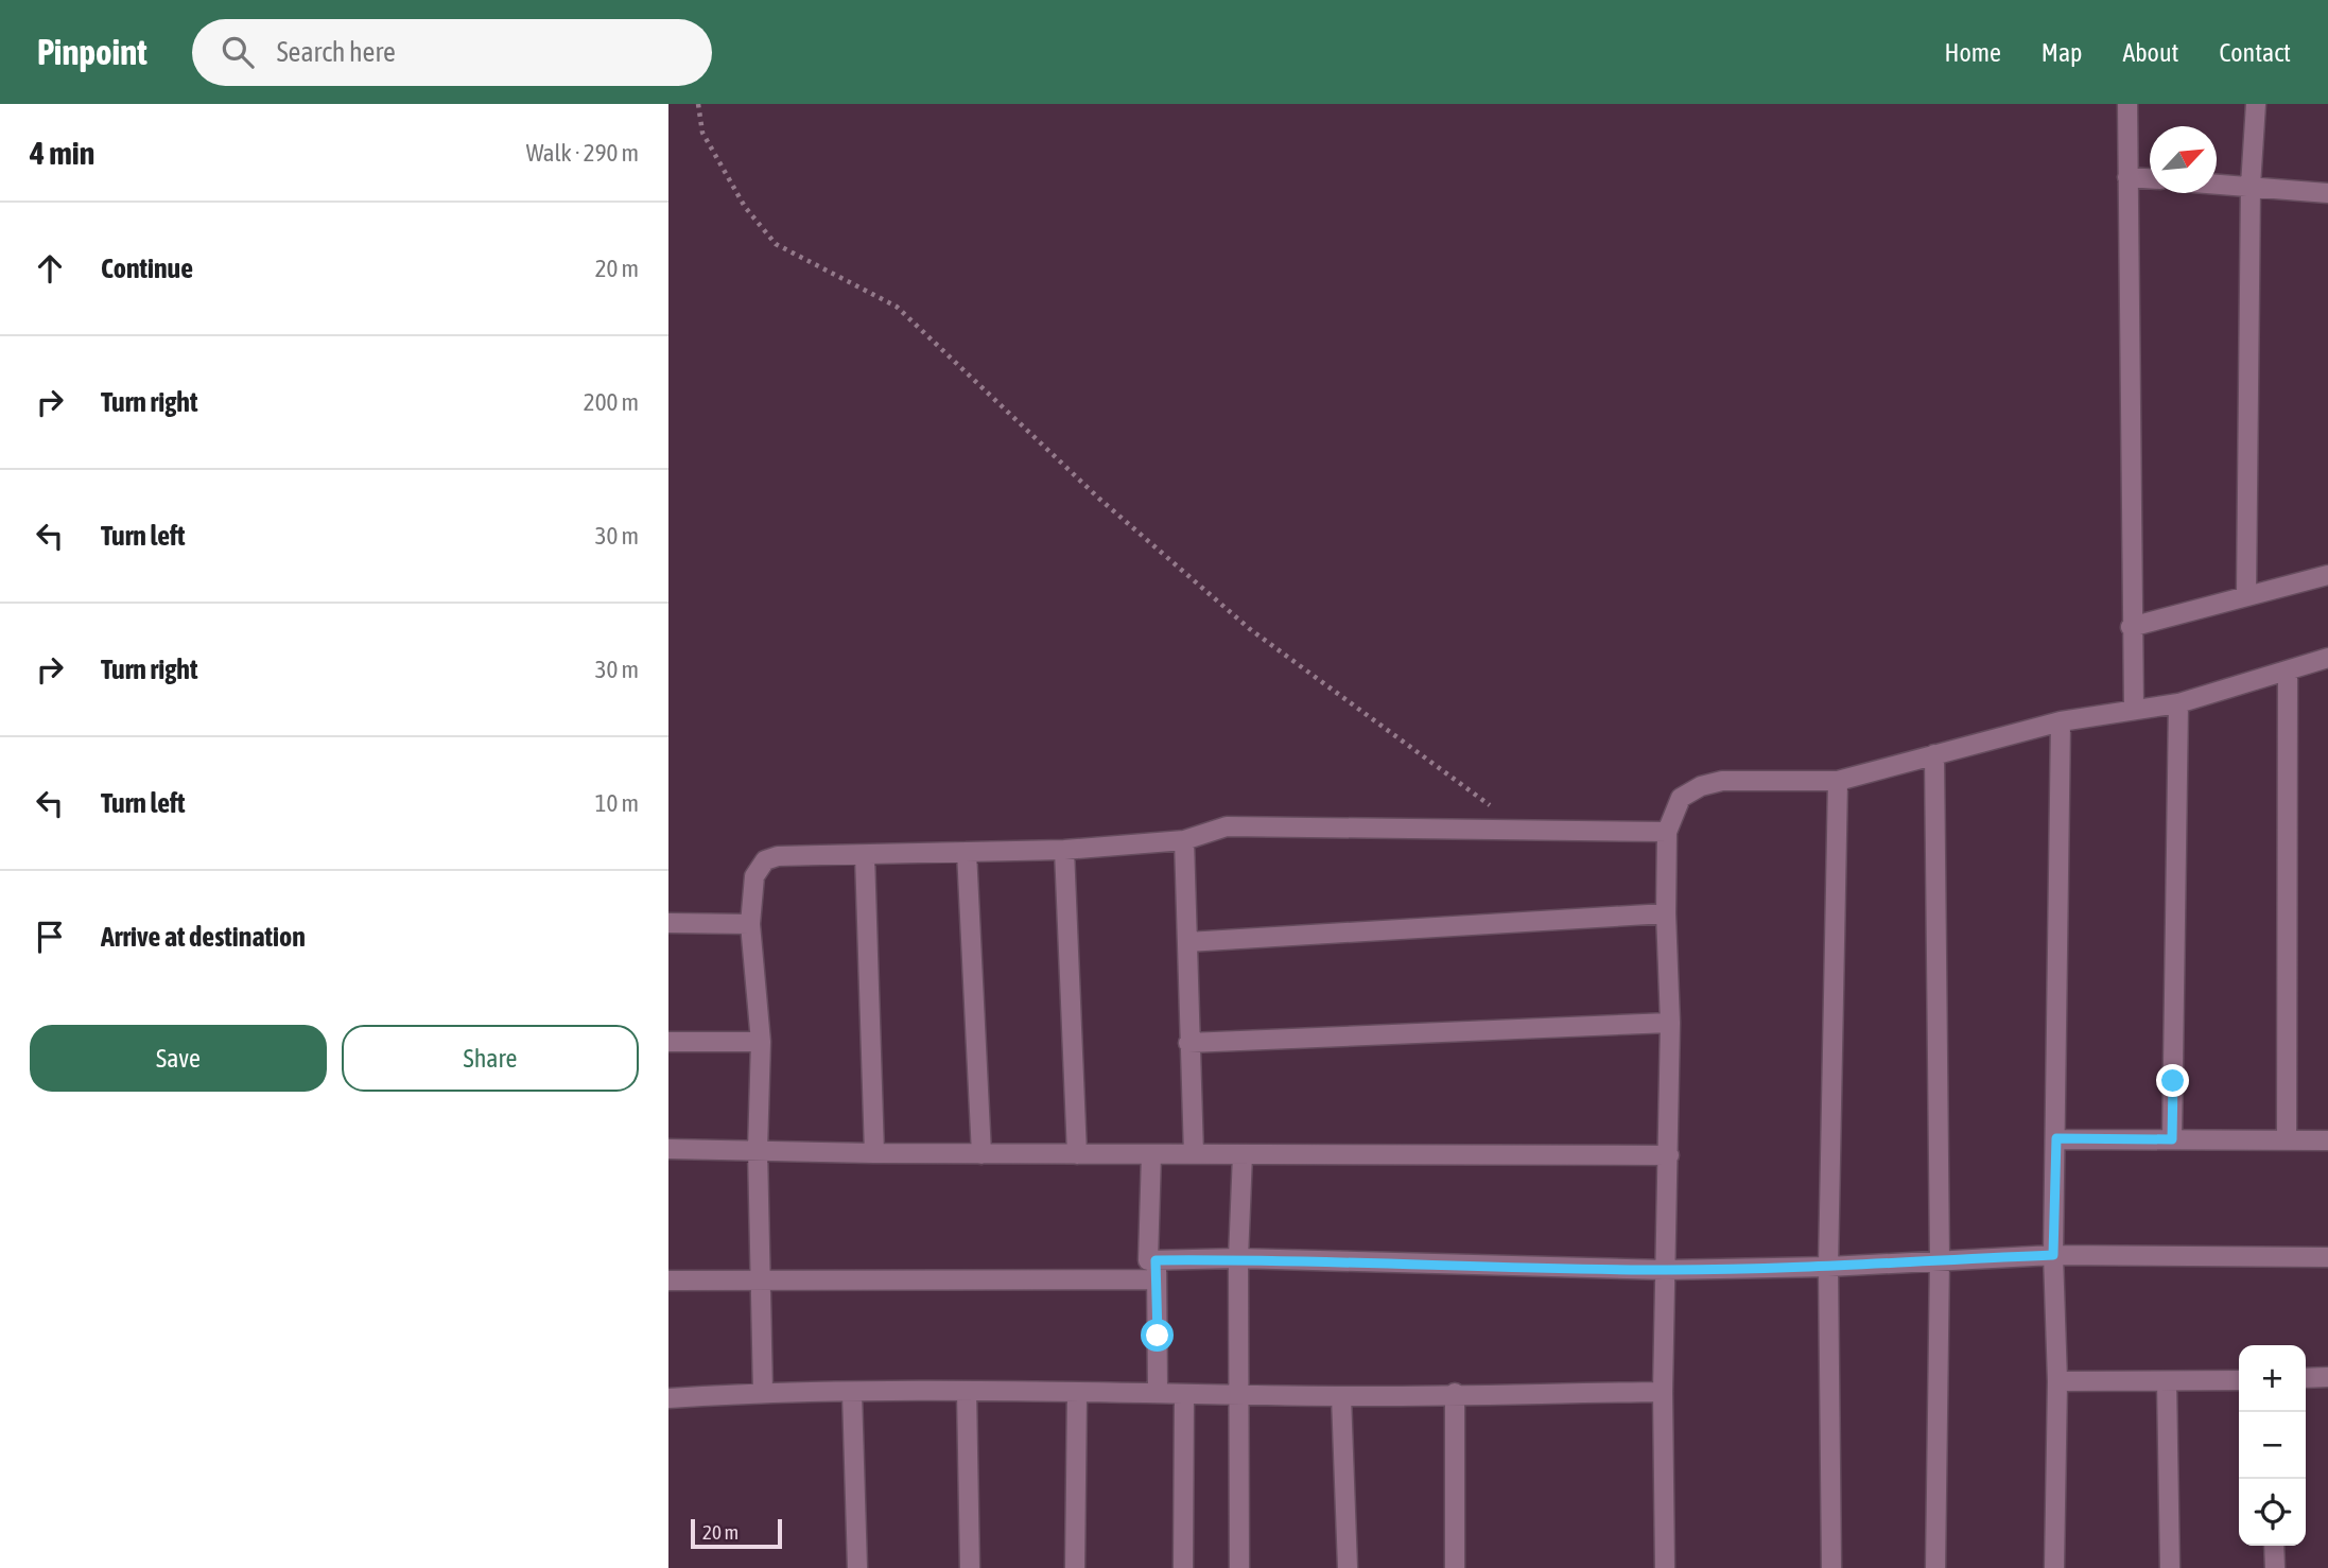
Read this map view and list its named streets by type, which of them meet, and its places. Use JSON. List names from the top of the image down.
{
  "scale_bar": "20 m",
  "north": "top right",
  "page": {
    "header": "Pinpoint",
    "search": "Search here",
    "nav": [
      "Home",
      "Map",
      "About",
      "Contact"
    ],
    "heading": ["4 min", "Walk · 290 m"],
    "list": [
      ["Continue", "20 m"],
      ["Turn right", "200 m"],
      ["Turn left", "30 m"],
      ["Turn right", "30 m"],
      ["Turn left", "10 m"],
      "Arrive at destination"
    ],
    "buttons": ["Save", "Share"],
    "map_buttons": ["+", "−"],
    "scale": "20 m"
  }
}
